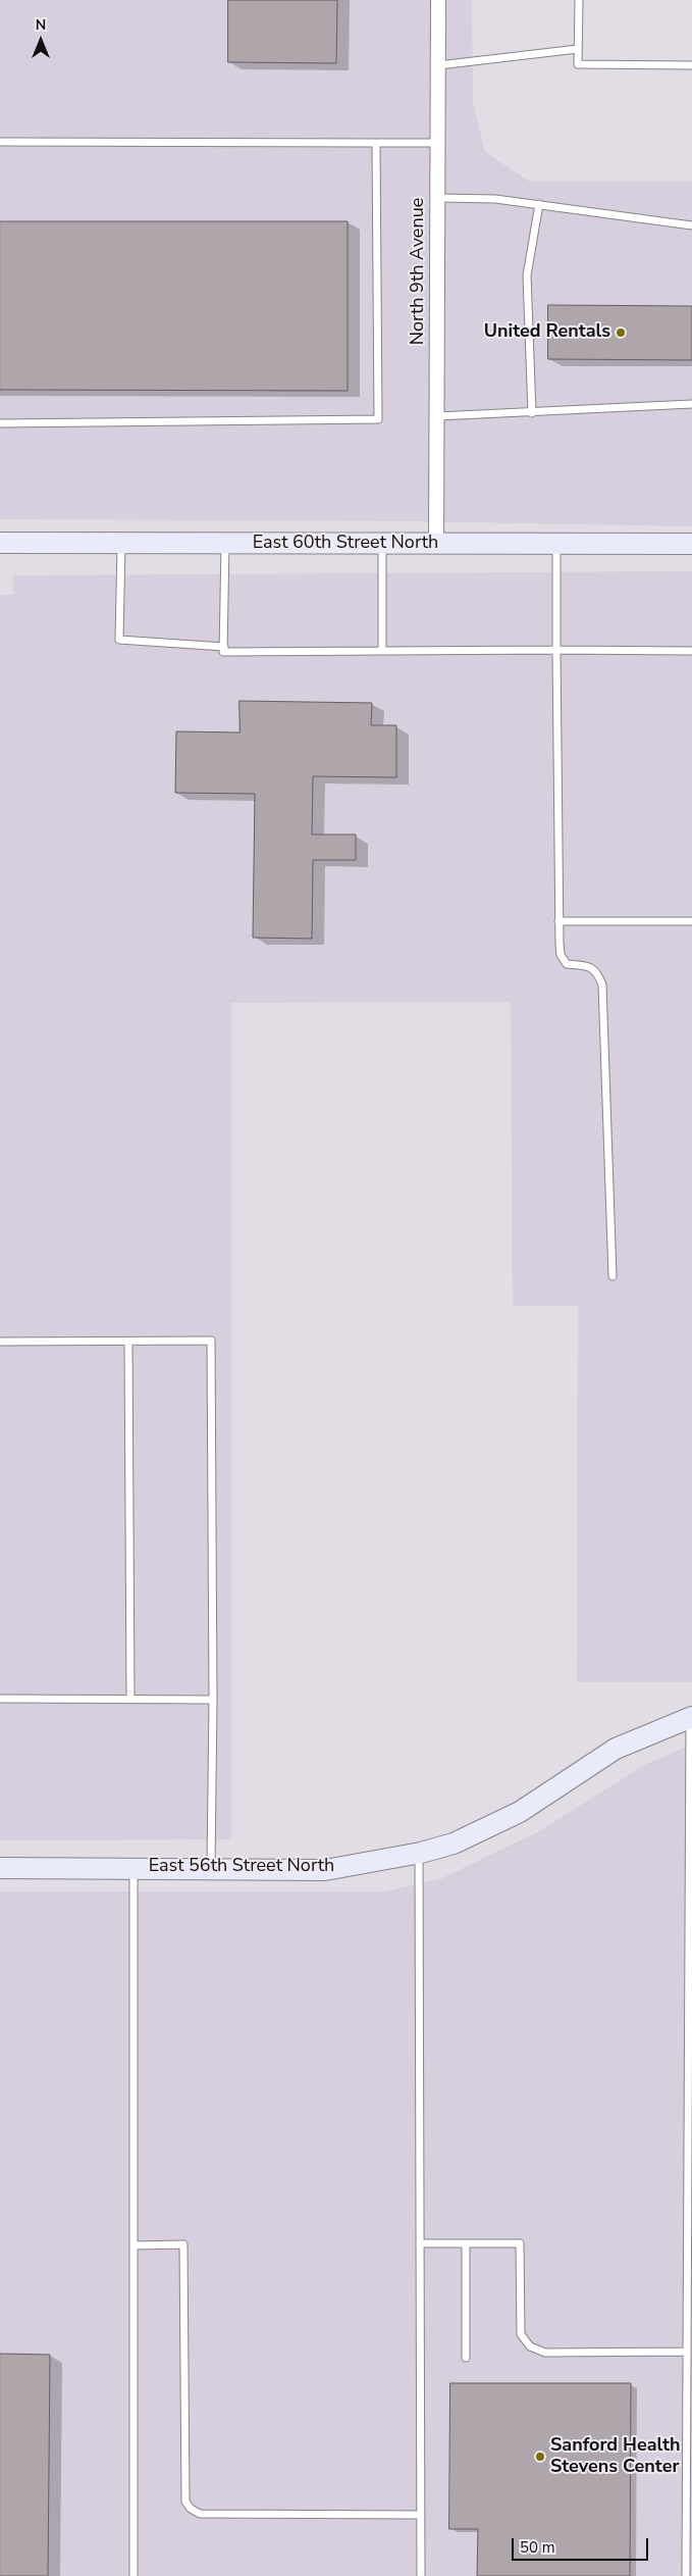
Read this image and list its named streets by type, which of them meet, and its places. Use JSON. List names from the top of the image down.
{
  "streets": {
    "street": ["North 9th Avenue", "East 60th Street North", "East 56th Street North"]
  },
  "crossings": [
    ["North 9th Avenue", "East 60th Street North"]
  ],
  "places": ["United Rentals", "Sanford Health Stevens Center"],
  "scale_bar": "50 m",
  "north": "top"
}
